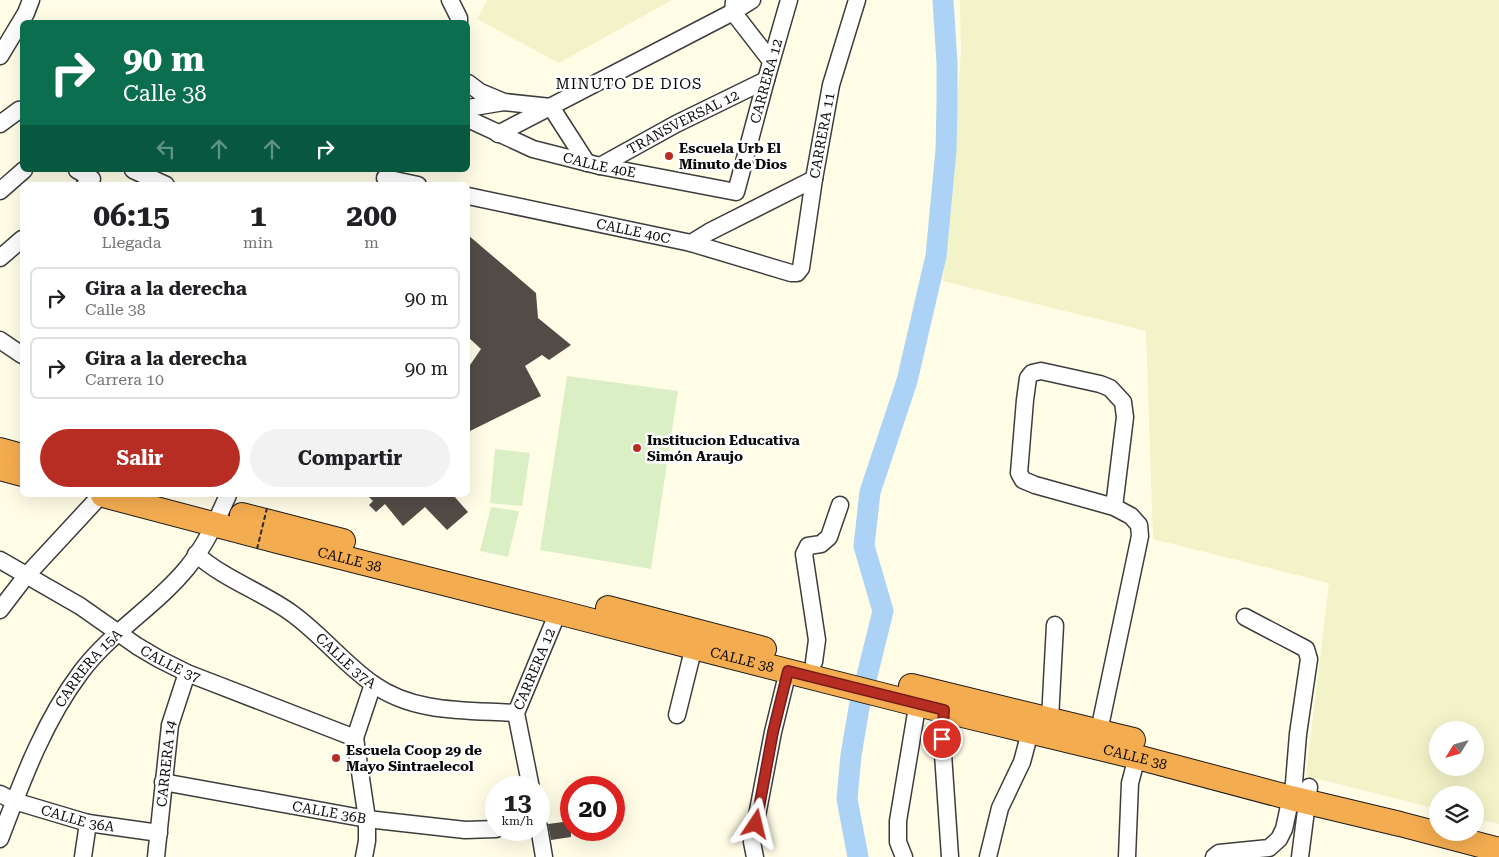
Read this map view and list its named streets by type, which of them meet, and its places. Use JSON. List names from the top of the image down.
{
  "streets": {
    "highway": ["CALLE 38"],
    "street": [
      "CARRERA 12",
      "TRANSVERSAL 12",
      "CARRERA 11",
      "CALLE 40E",
      "CALLE 40C",
      "CALLE 37A",
      "CALLE 37",
      "CARRERA 15A",
      "CARRERA 14",
      "CALLE 36B",
      "CALLE 36A"
    ]
  },
  "crossings": [
    ["CARRERA 12", "TRANSVERSAL 12"],
    ["CARRERA 12", "CALLE 40E"],
    ["CARRERA 12", "CALLE 38"],
    ["CARRERA 12", "CALLE 37A"],
    ["TRANSVERSAL 12", "CALLE 40E"],
    ["CARRERA 11", "CALLE 40C"],
    ["CALLE 38", "CARRERA 15A"],
    ["CALLE 37A", "CARRERA 15A"],
    ["CALLE 37", "CARRERA 15A"],
    ["CALLE 37", "CARRERA 14"],
    ["CARRERA 15A", "CALLE 36A"],
    ["CARRERA 14", "CALLE 36B"],
    ["CARRERA 14", "CALLE 36A"]
  ],
  "districts": ["MINUTO DE DIOS"],
  "places": ["Escuela Urb El Minuto de Dios", "Institucion Educativa Simón Araujo", "Escuela Coop 29 de Mayo Sintraelecol"],
  "north": "bottom left",
  "page": {
    "turn": ["90 m", "Calle 38"],
    "eta": [
      "06:15",
      "Llegada",
      "1",
      "min",
      "200",
      "m"
    ],
    "list": [
      {
        "name": "Gira a la derecha",
        "note": "Calle 38",
        "value": "90 m"
      },
      {
        "name": "Gira a la derecha",
        "note": "Carrera 10",
        "value": "90 m"
      }
    ],
    "buttons": ["Salir", "Compartir"],
    "speed": "13 km/h",
    "limit": "20"
  }
}
